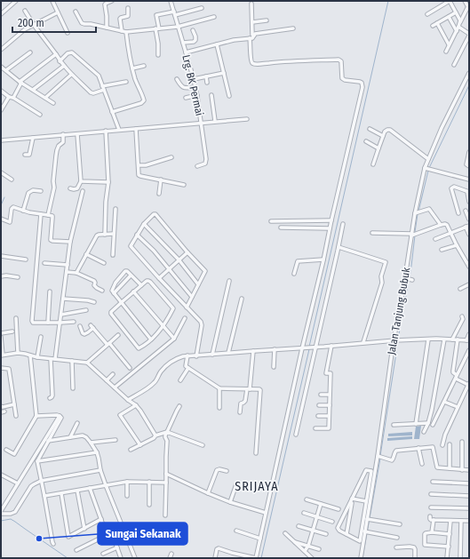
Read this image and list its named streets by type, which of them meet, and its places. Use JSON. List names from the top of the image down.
{
  "streets": {
    "street": ["Lrg. BK Permai", "Jalan Tanjung Bubuk"]
  },
  "districts": ["SRIJAYA"],
  "places": ["Sungai Sekanak"],
  "scale_bar": "200 m"
}
